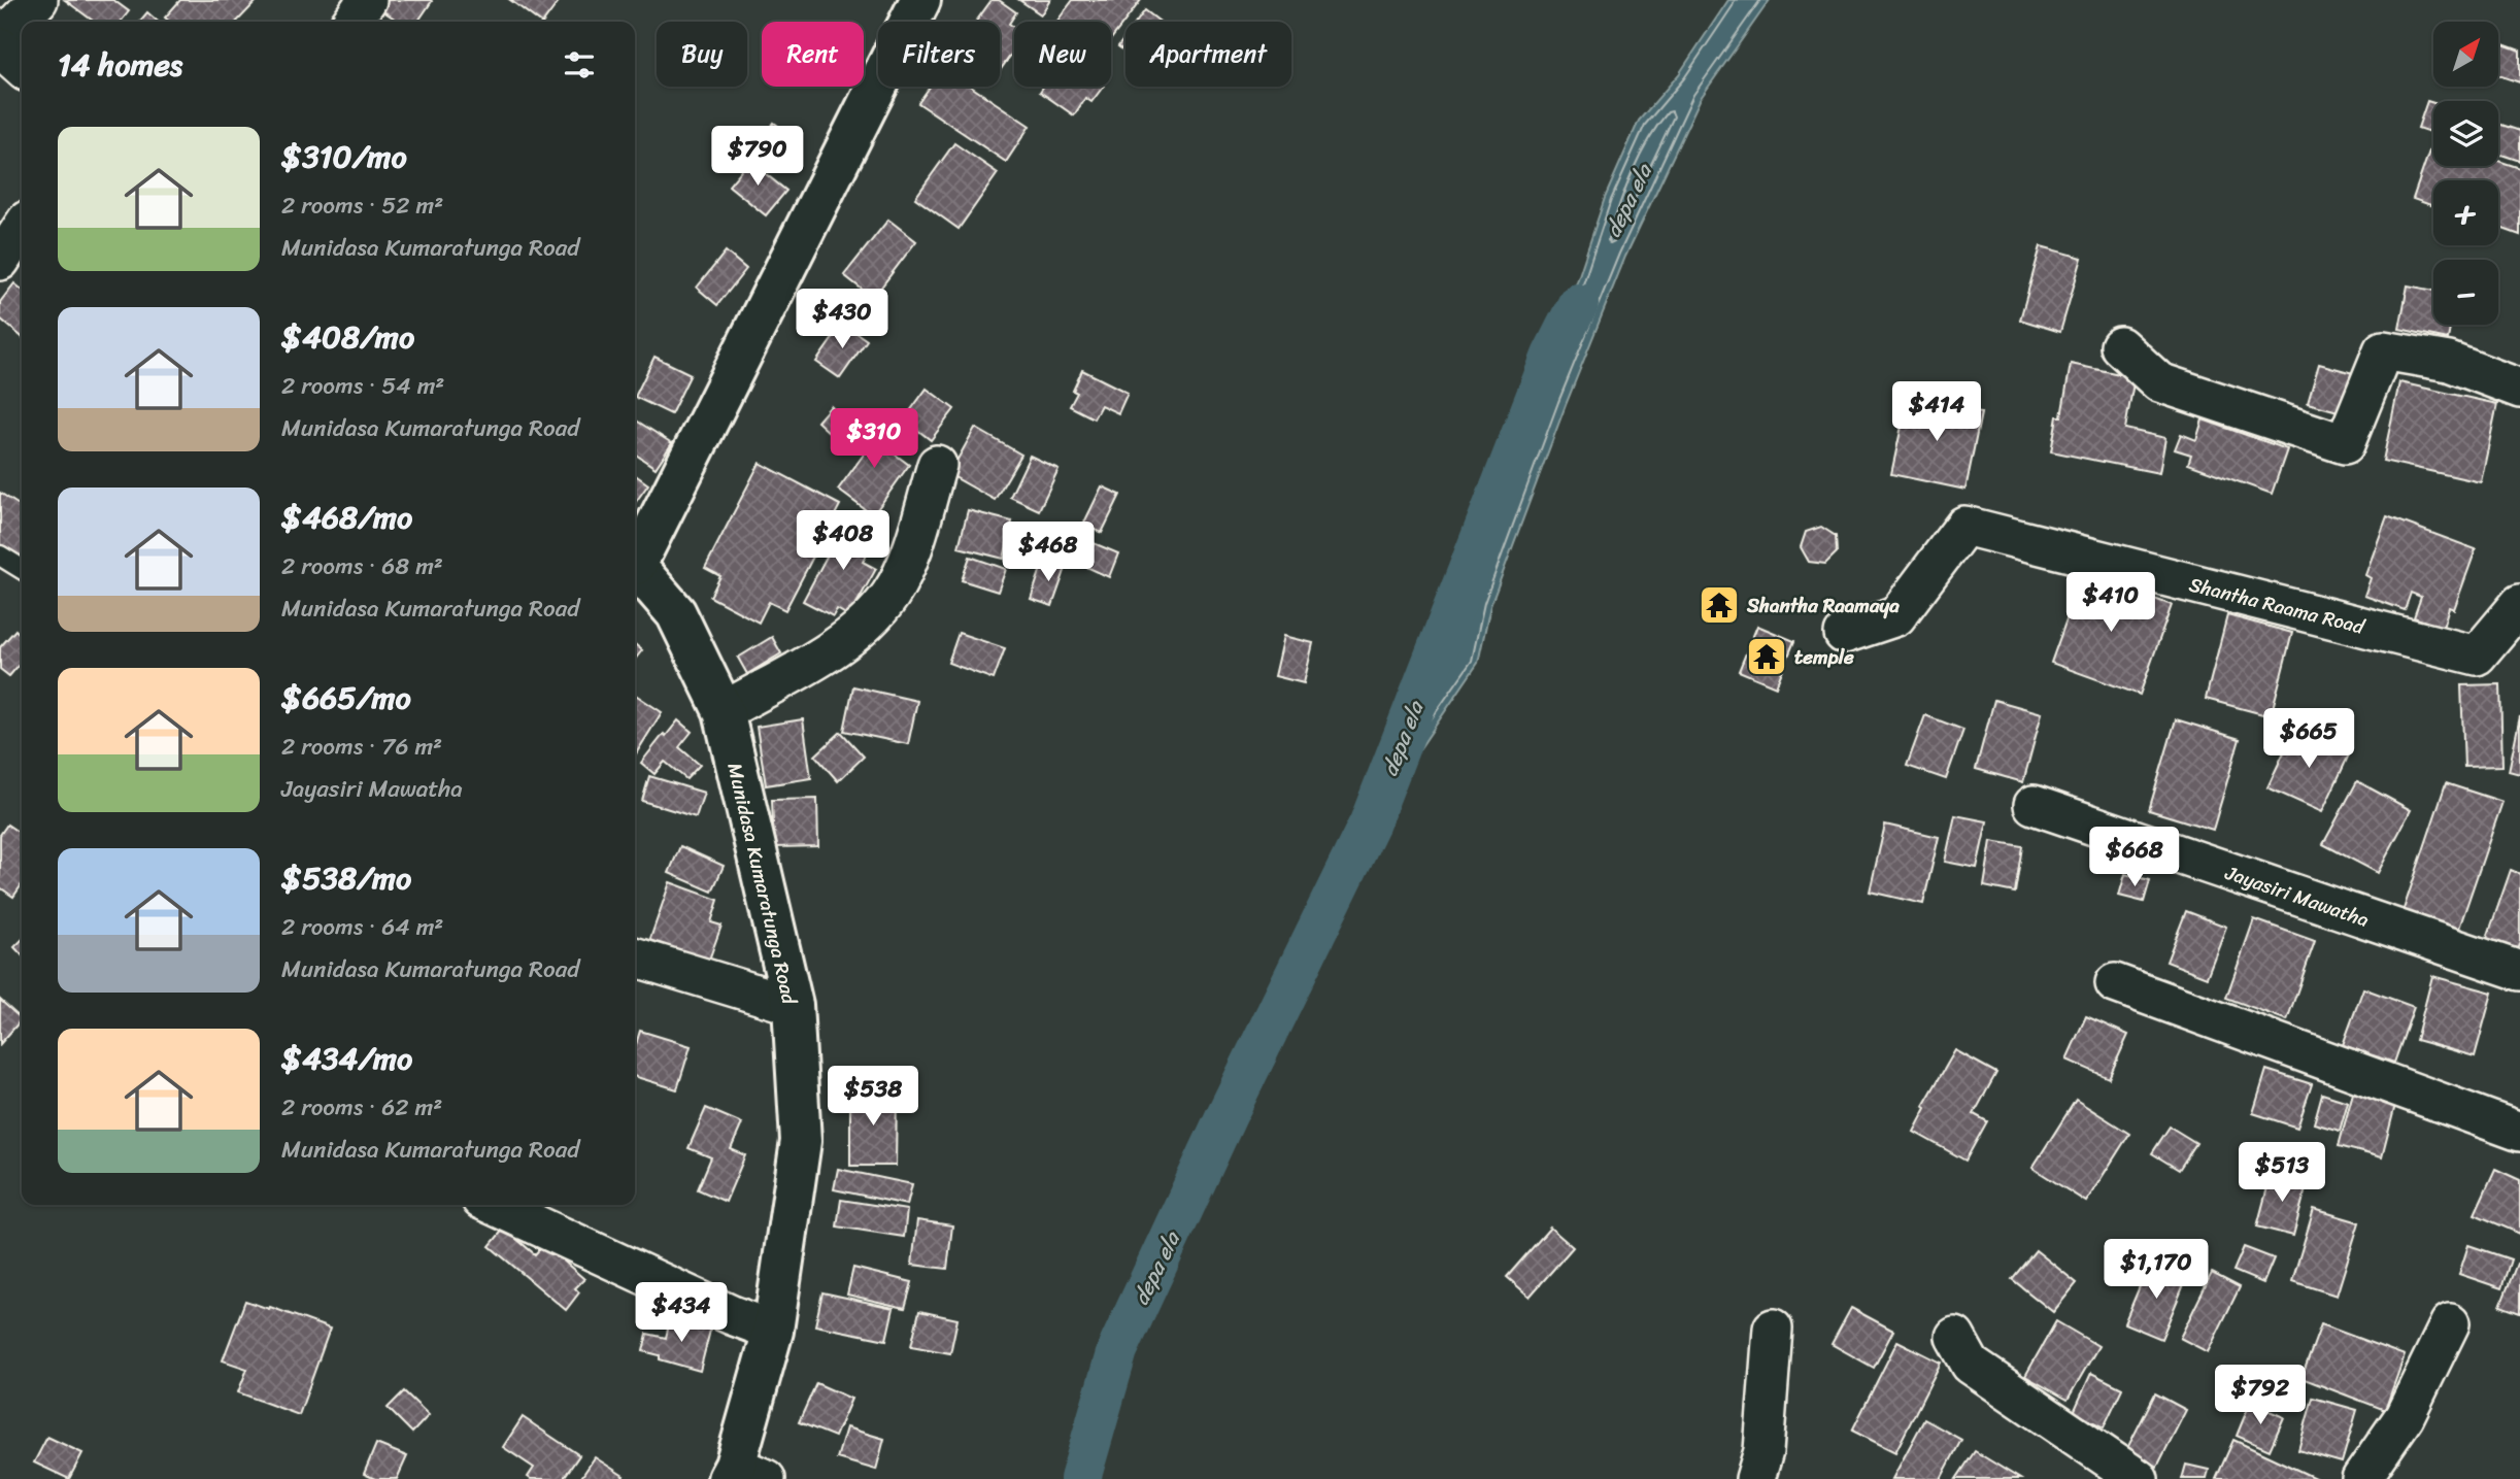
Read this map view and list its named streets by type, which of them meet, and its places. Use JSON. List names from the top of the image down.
{
  "streets": {
    "street": ["Shantha Raama Road", "Munidasa Kumaratunga Road", "Jayasiri Mawatha"]
  },
  "water": ["depa ela"],
  "places": {
    "temple": ["Shantha Raamaya", "temple"]
  },
  "north": "top right",
  "page": {
    "map_buttons": ["+", "−"],
    "chip": [
      "Buy",
      "Rent",
      "Filters",
      "New",
      "Apartment"
    ],
    "heading": "14 homes",
    "list": [
      {
        "name": "$310/mo",
        "note": "2 rooms · 52 m² · Munidasa Kumaratunga Road"
      },
      {
        "name": "$408/mo",
        "note": "2 rooms · 54 m² · Munidasa Kumaratunga Road"
      },
      {
        "name": "$468/mo",
        "note": "2 rooms · 68 m² · Munidasa Kumaratunga Road"
      },
      {
        "name": "$665/mo",
        "note": "2 rooms · 76 m² · Jayasiri Mawatha"
      },
      {
        "name": "$538/mo",
        "note": "2 rooms · 64 m² · Munidasa Kumaratunga Road"
      },
      {
        "name": "$434/mo",
        "note": "2 rooms · 62 m² · Munidasa Kumaratunga Road"
      }
    ],
    "price": [
      "$790",
      "$430",
      "$414",
      "$310",
      "$408",
      "$468",
      "$410",
      "$665",
      "$668",
      "$538",
      "$513",
      "$1,170",
      "$434",
      "$792"
    ]
  }
}
